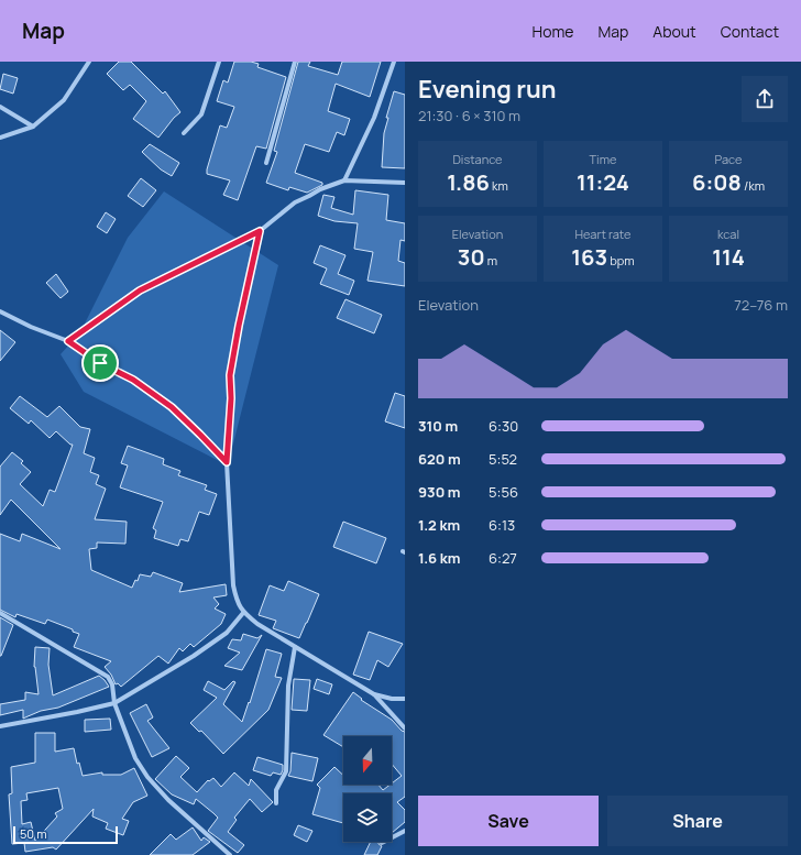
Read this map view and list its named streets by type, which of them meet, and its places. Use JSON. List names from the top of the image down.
{
  "scale_bar": "50 m",
  "north": "bottom",
  "page": {
    "header": "Map",
    "nav": [
      "Home",
      "Map",
      "About",
      "Contact"
    ],
    "heading": ["Evening run", "21:30 · 6 × 310 m"],
    "stats": [
      ["Distance", "1.86 km"],
      ["Time", "11:24"],
      ["Pace", "6:08 /km"],
      ["Elevation", "30 m"],
      ["Heart rate", "163 bpm"],
      ["kcal", "114"]
    ],
    "chart": ["Elevation", "72–76 m"],
    "list": [
      {
        "name": "310 m",
        "note": "6:30"
      },
      {
        "name": "620 m",
        "note": "5:52"
      },
      {
        "name": "930 m",
        "note": "5:56"
      },
      {
        "name": "1.2 km",
        "note": "6:13"
      },
      {
        "name": "1.6 km",
        "note": "6:27"
      }
    ],
    "buttons": ["Save", "Share"],
    "scale": "50 m"
  }
}
